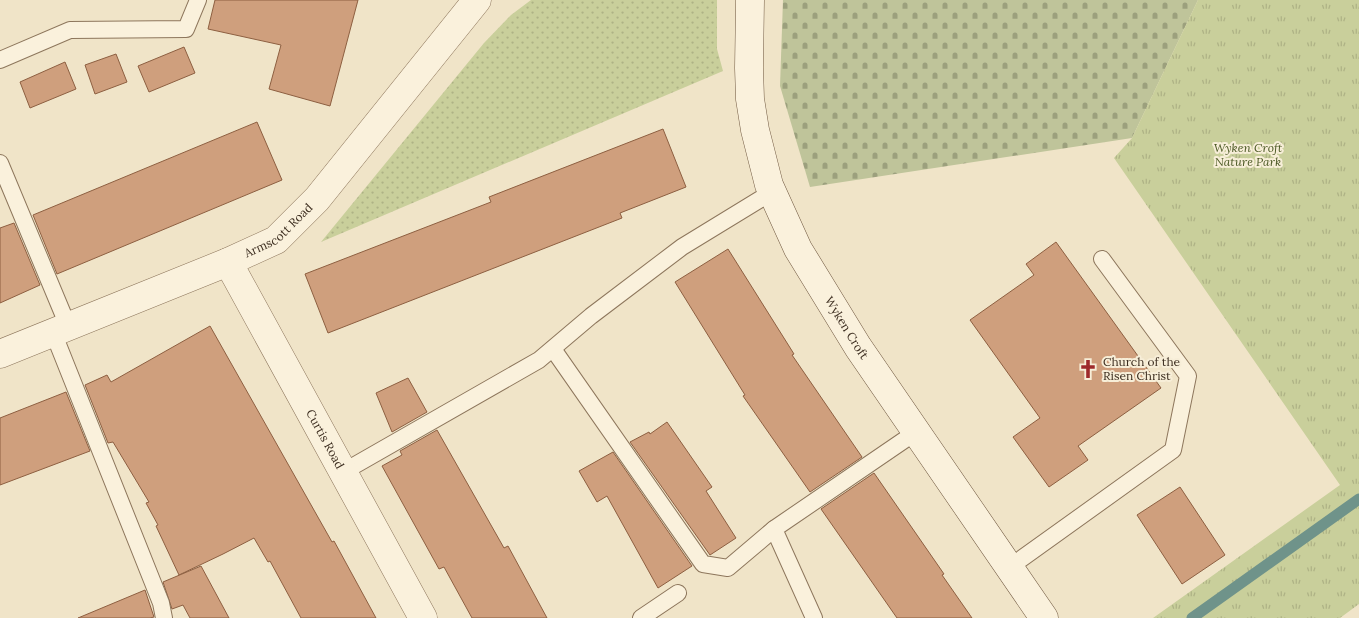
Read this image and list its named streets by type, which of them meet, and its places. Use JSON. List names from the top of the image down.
{
  "streets": {
    "street": ["Armscott Road", "Wyken Croft", "Curtis Road"]
  },
  "crossings": [
    ["Armscott Road", "Curtis Road"]
  ],
  "parks": ["Wyken Croft Nature Park"],
  "places": {
    "church": ["Church of the Risen Christ"]
  }
}
